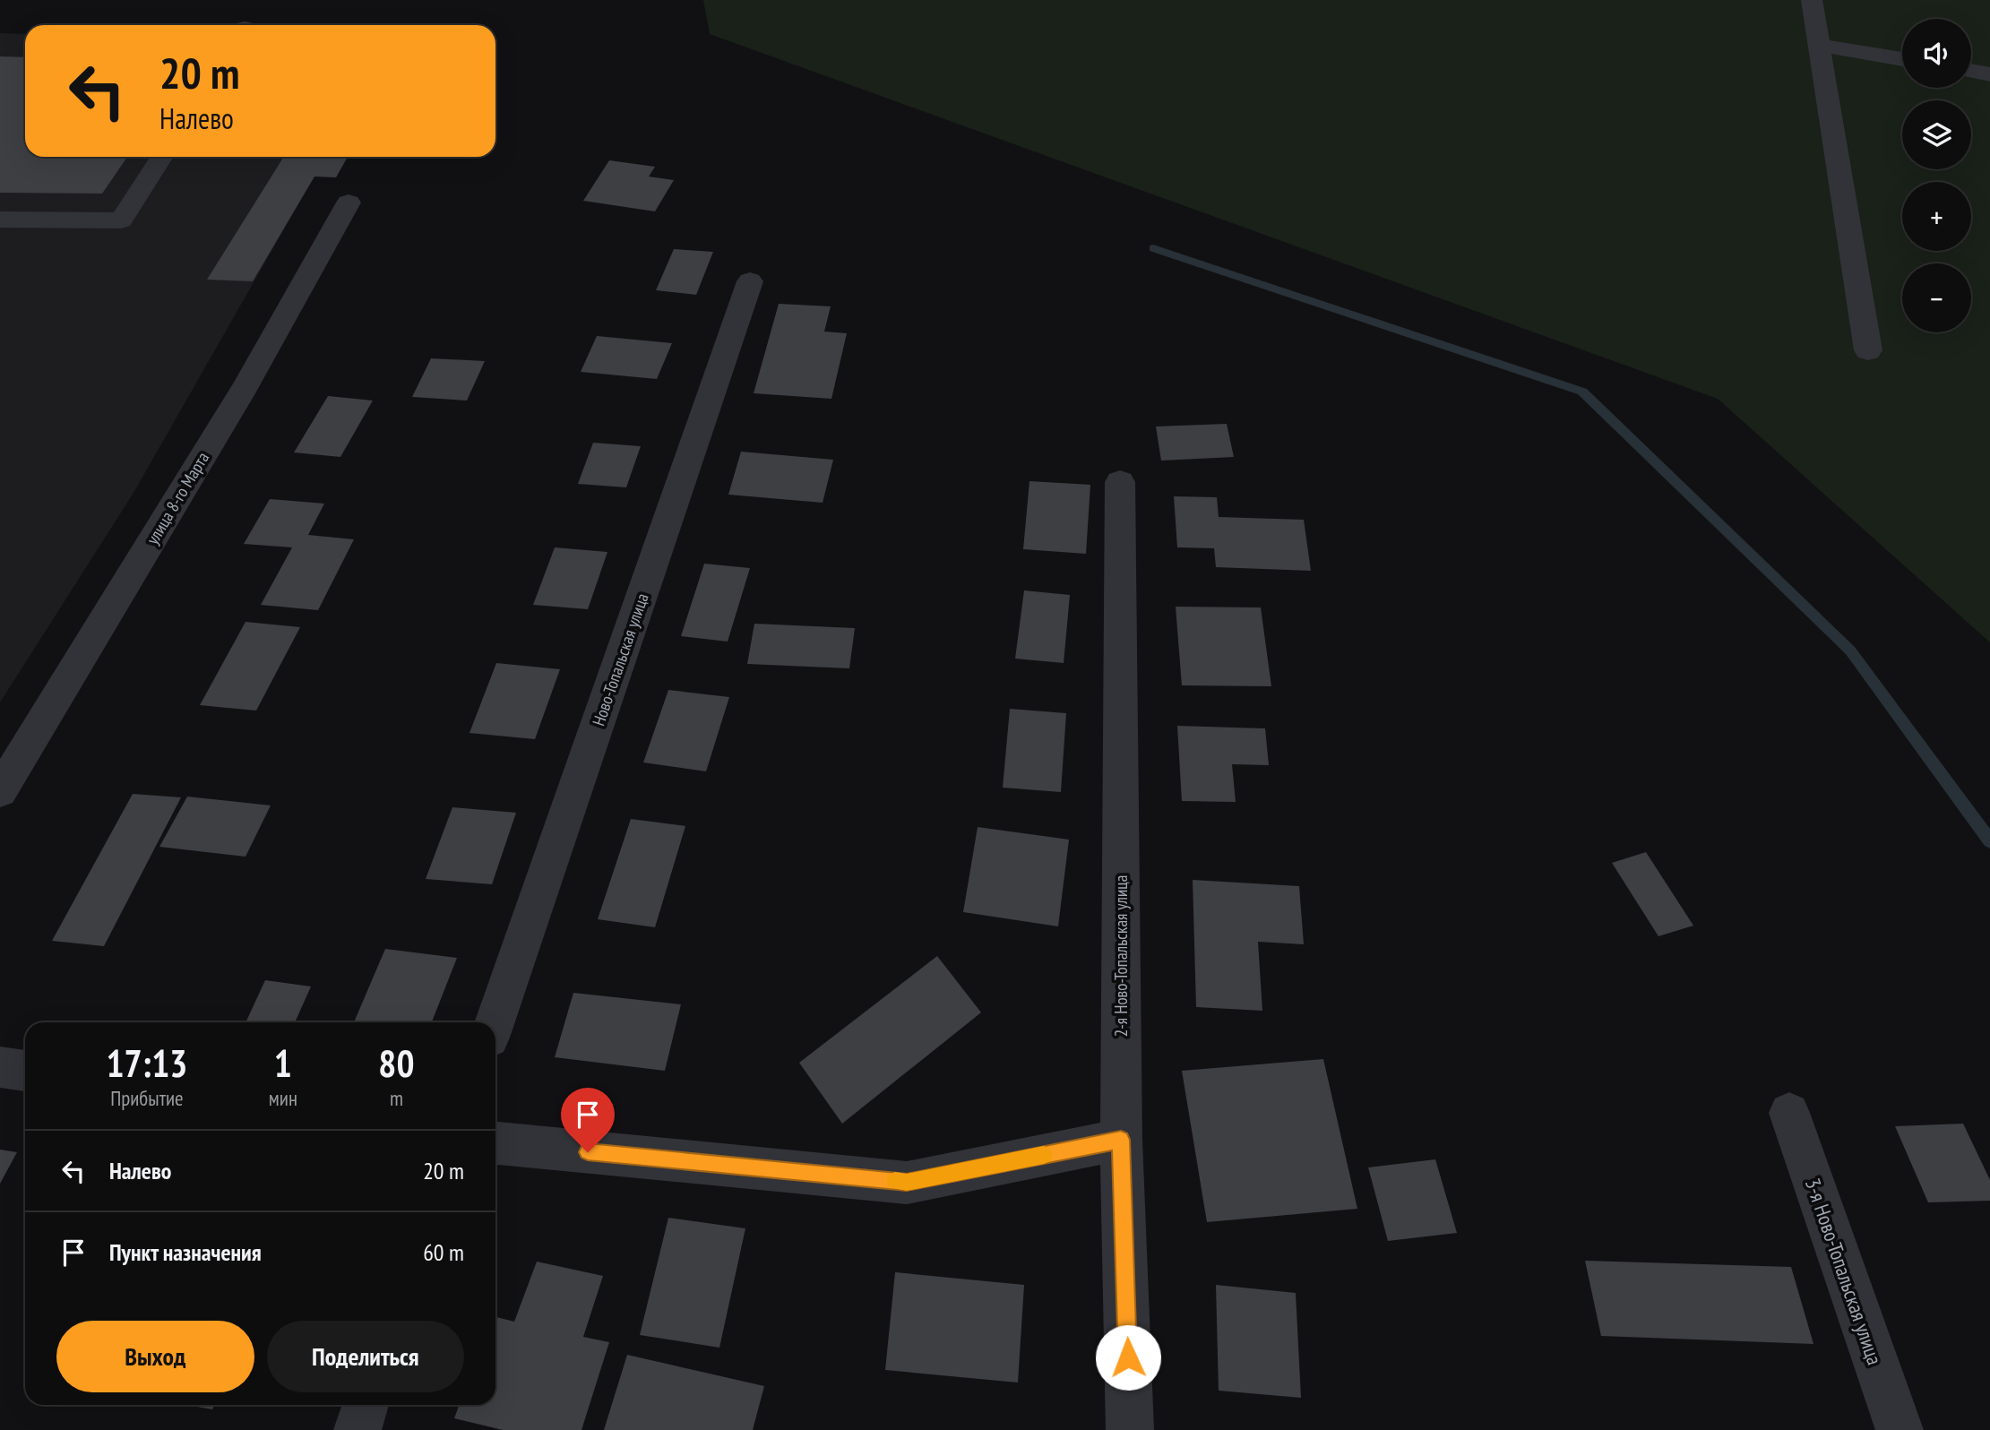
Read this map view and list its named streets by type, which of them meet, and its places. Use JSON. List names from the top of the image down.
{
  "streets": {
    "street": [
      "улица 8-го Марта",
      "Ново-Топальская улица",
      "2-я Ново-Топальская улица",
      "3-я Ново-Топальская улица"
    ]
  },
  "page": {
    "map_buttons": ["+", "−"],
    "turn": ["20 m", "Налево"],
    "eta": [
      "17:13",
      "Прибытие",
      "1",
      "мин",
      "80",
      "m"
    ],
    "list": [
      {
        "name": "Налево",
        "value": "20 m"
      },
      {
        "name": "Пункт назначения",
        "value": "60 m"
      }
    ],
    "buttons": ["Выход", "Поделиться"]
  }
}
